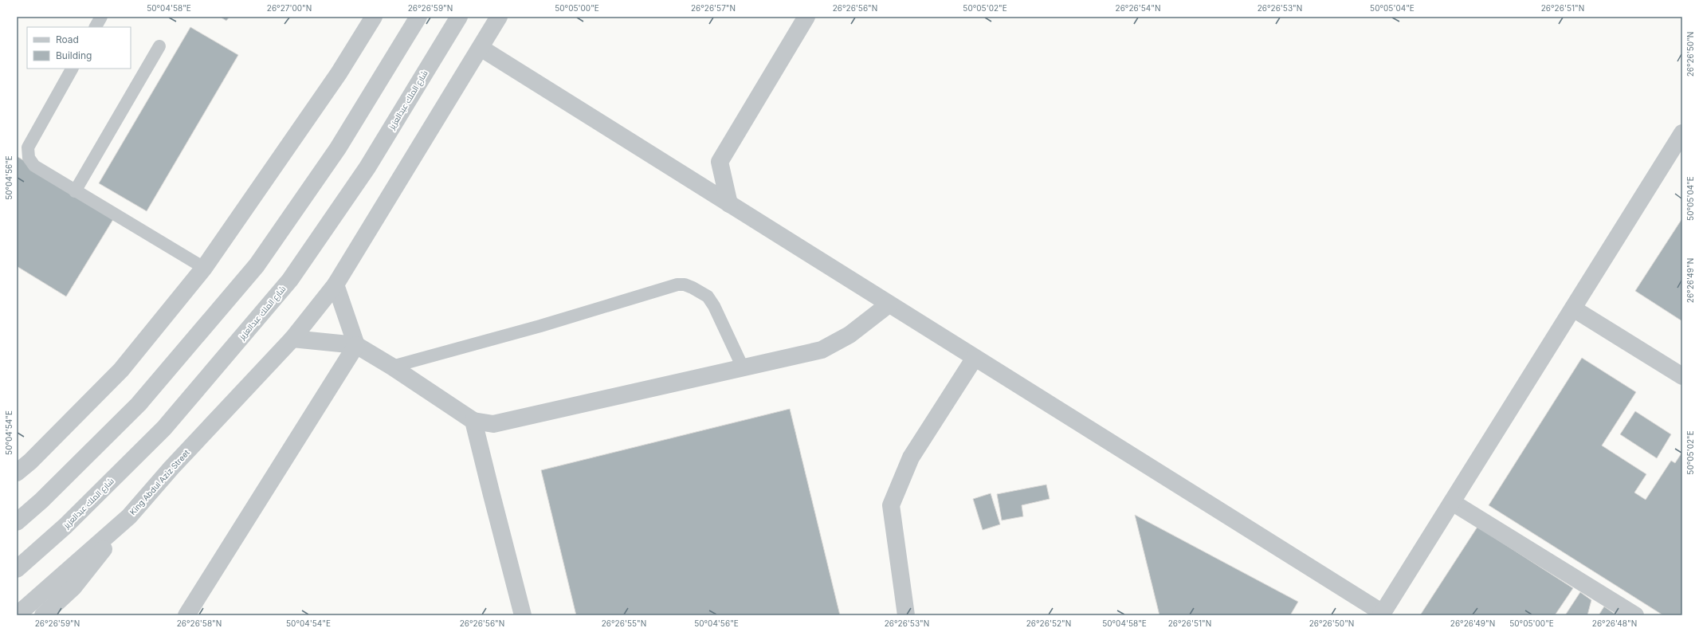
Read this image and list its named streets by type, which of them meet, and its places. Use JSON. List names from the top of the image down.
{
  "streets": {
    "street": ["شارع الملك عبدالعزيز", "King Abdul Aziz Street"]
  },
  "legend": ["Road", "Building"],
  "coordinates": [
    "50°04'58\"E",
    "26°27'00\"N",
    "26°26'59\"N",
    "50°05'00\"E",
    "26°26'57\"N",
    "26°26'56\"N",
    "50°05'02\"E",
    "26°26'54\"N",
    "26°26'53\"N",
    "50°05'04\"E",
    "26°26'51\"N",
    "26°26'50\"N",
    "50°04'56\"E",
    "26°26'49\"N",
    "50°04'54\"E",
    "26°26'58\"N",
    "26°26'55\"N",
    "26°26'52\"N",
    "26°26'48\"N"
  ]
}
